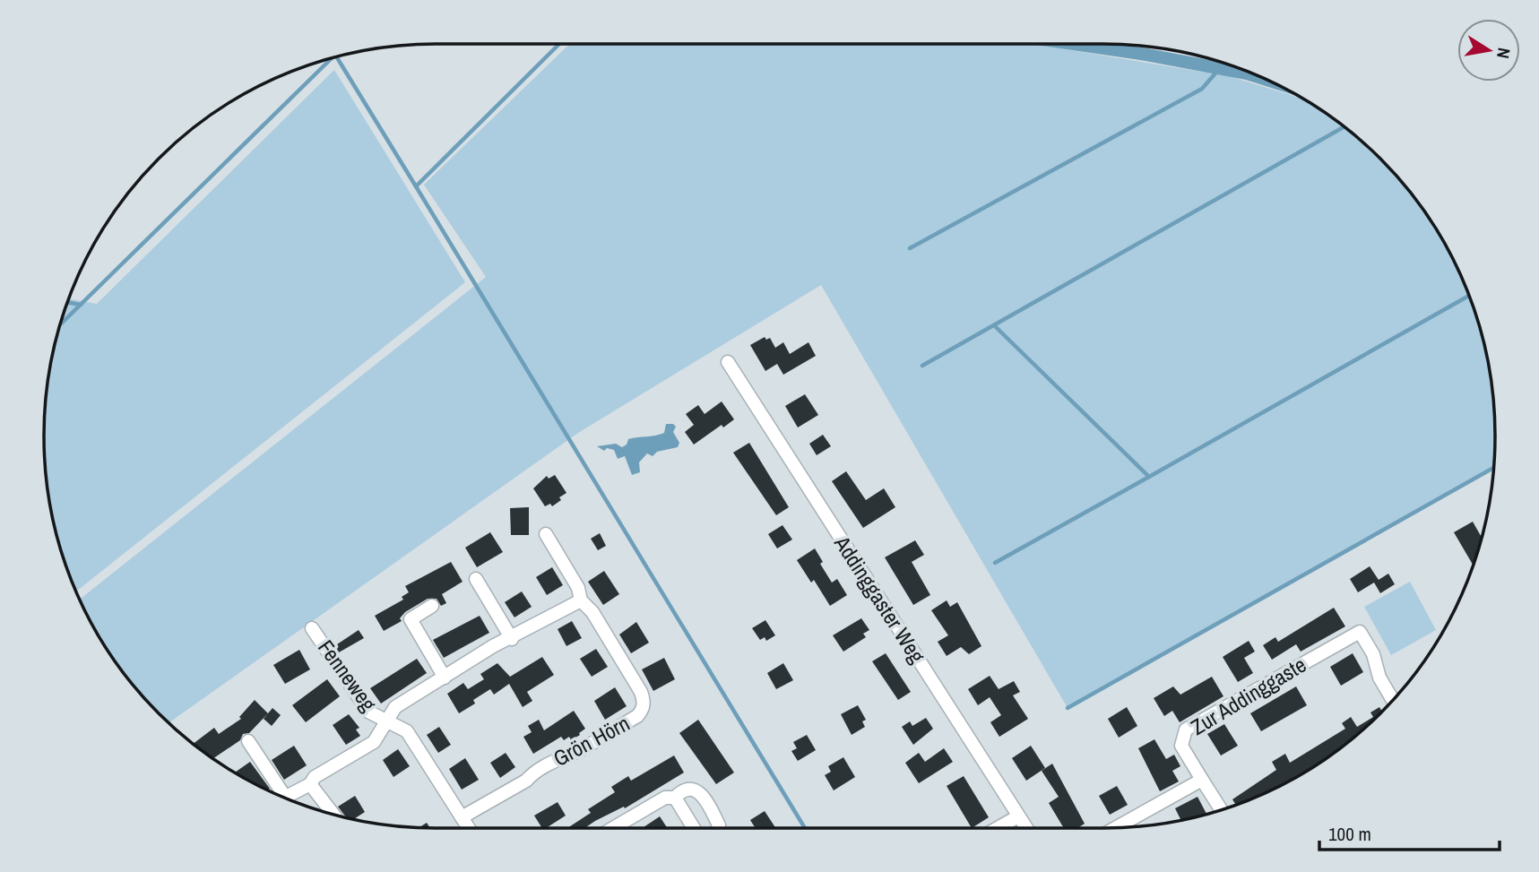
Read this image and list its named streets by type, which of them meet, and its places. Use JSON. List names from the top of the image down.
{
  "streets": {
    "street": [
      "Addinggaster Weg",
      "Fenneweg",
      "Zur Addinggaste",
      "Grön Hörn"
    ]
  },
  "crossings": [
    ["Fenneweg", "Grön Hörn"]
  ],
  "scale_bar": "100 m",
  "north": "right"
}
